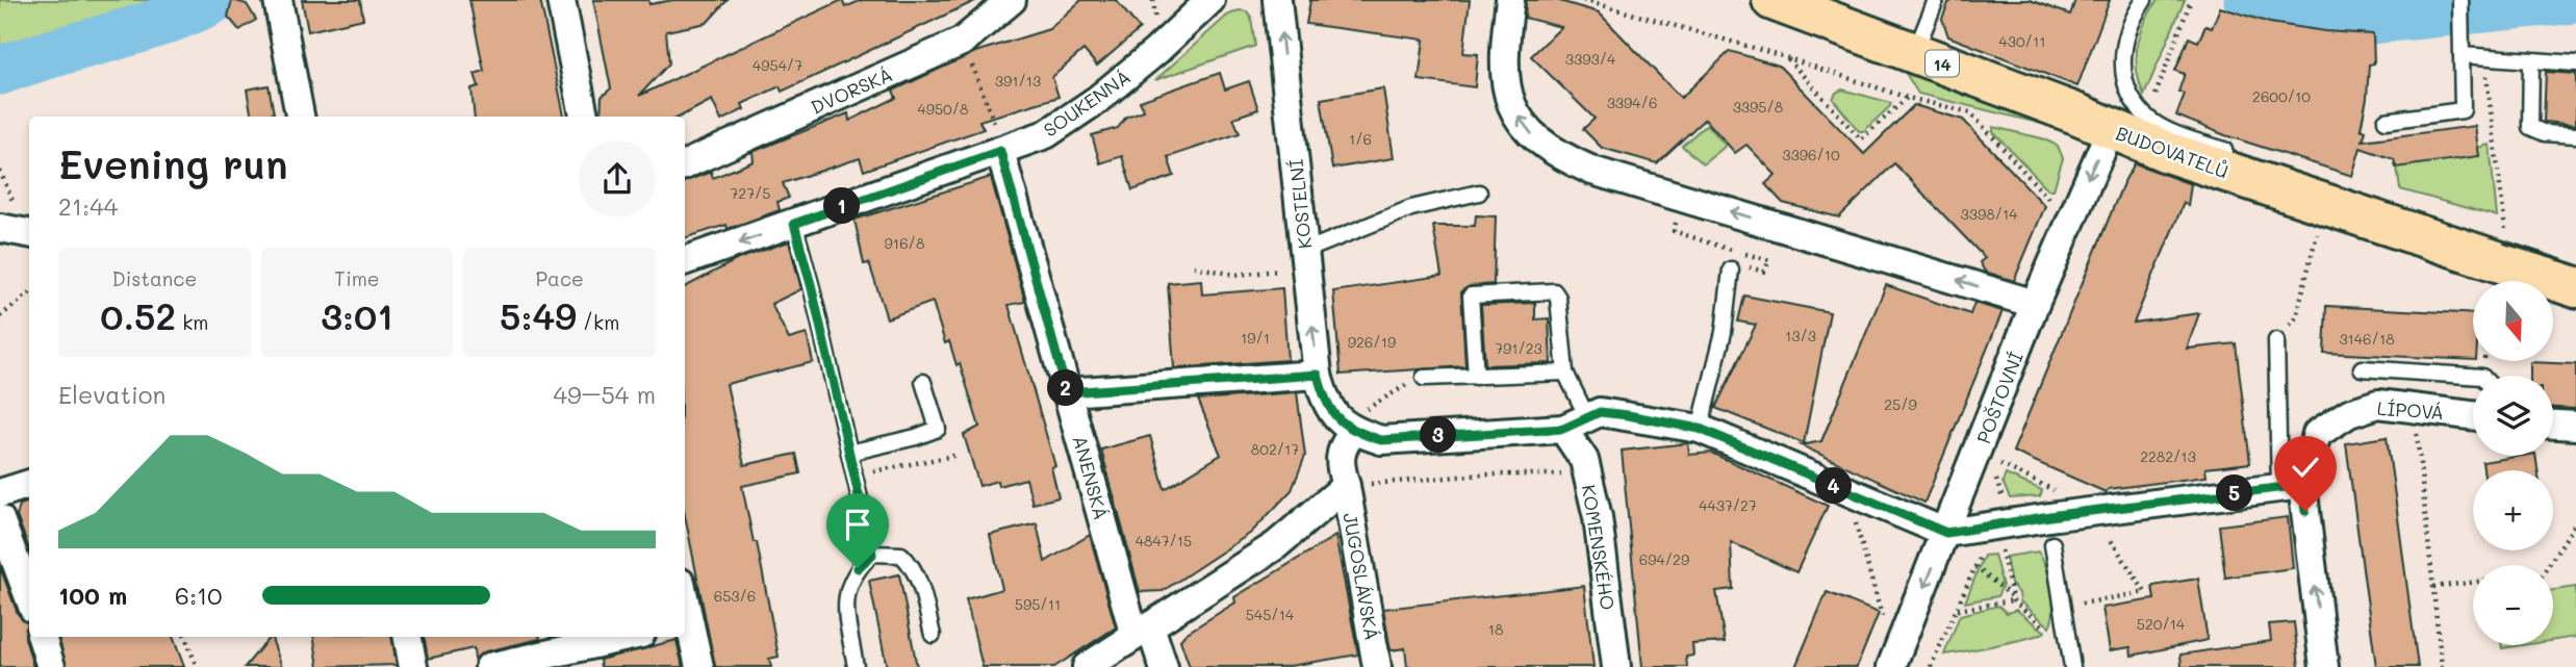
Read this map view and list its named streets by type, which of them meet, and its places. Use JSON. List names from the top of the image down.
{
  "streets": {
    "main road": ["14", "BUDOVATELŮ"],
    "street": [
      "DVORSKÁ",
      "SOUKENNÁ",
      "KOSTELNÍ",
      "POŠTOVNÍ",
      "LÍPOVÁ",
      "ANENSKÁ",
      "KOMENSKÉHO",
      "JUGOSLÁVSKÁ"
    ]
  },
  "crossings": [
    ["SOUKENNÁ", "ANENSKÁ"],
    ["BUDOVATELŮ", "POŠTOVNÍ"]
  ],
  "one_way": ["KOSTELNÍ", "POŠTOVNÍ", "LÍPOVÁ"],
  "house_numbers": [
    "430/11",
    "3393/4",
    "4954/7",
    "391/13",
    "2600/10",
    "3394/6",
    "3395/8",
    "4950/8",
    "1/6",
    "3396/10",
    "727/5",
    "3398/14",
    "916/8",
    "13/3",
    "19/1",
    "3146/18",
    "926/19",
    "791/23",
    "25/9",
    "802/17",
    "2282/13",
    "4437/27",
    "4847/15",
    "694/29",
    "653/6",
    "595/11",
    "545/14",
    "520/14",
    "18"
  ],
  "north": "bottom",
  "page": {
    "heading": ["Evening run", "21:44"],
    "pins": [
      "1",
      "2",
      "3",
      "4",
      "5"
    ],
    "stats": [
      ["Distance", "0.52 km"],
      ["Time", "3:01"],
      ["Pace", "5:49 /km"]
    ],
    "map_buttons": ["+", "−"],
    "chart": ["Elevation", "49–54 m"],
    "list": [
      {
        "name": "100 m",
        "note": "6:10"
      }
    ]
  }
}
